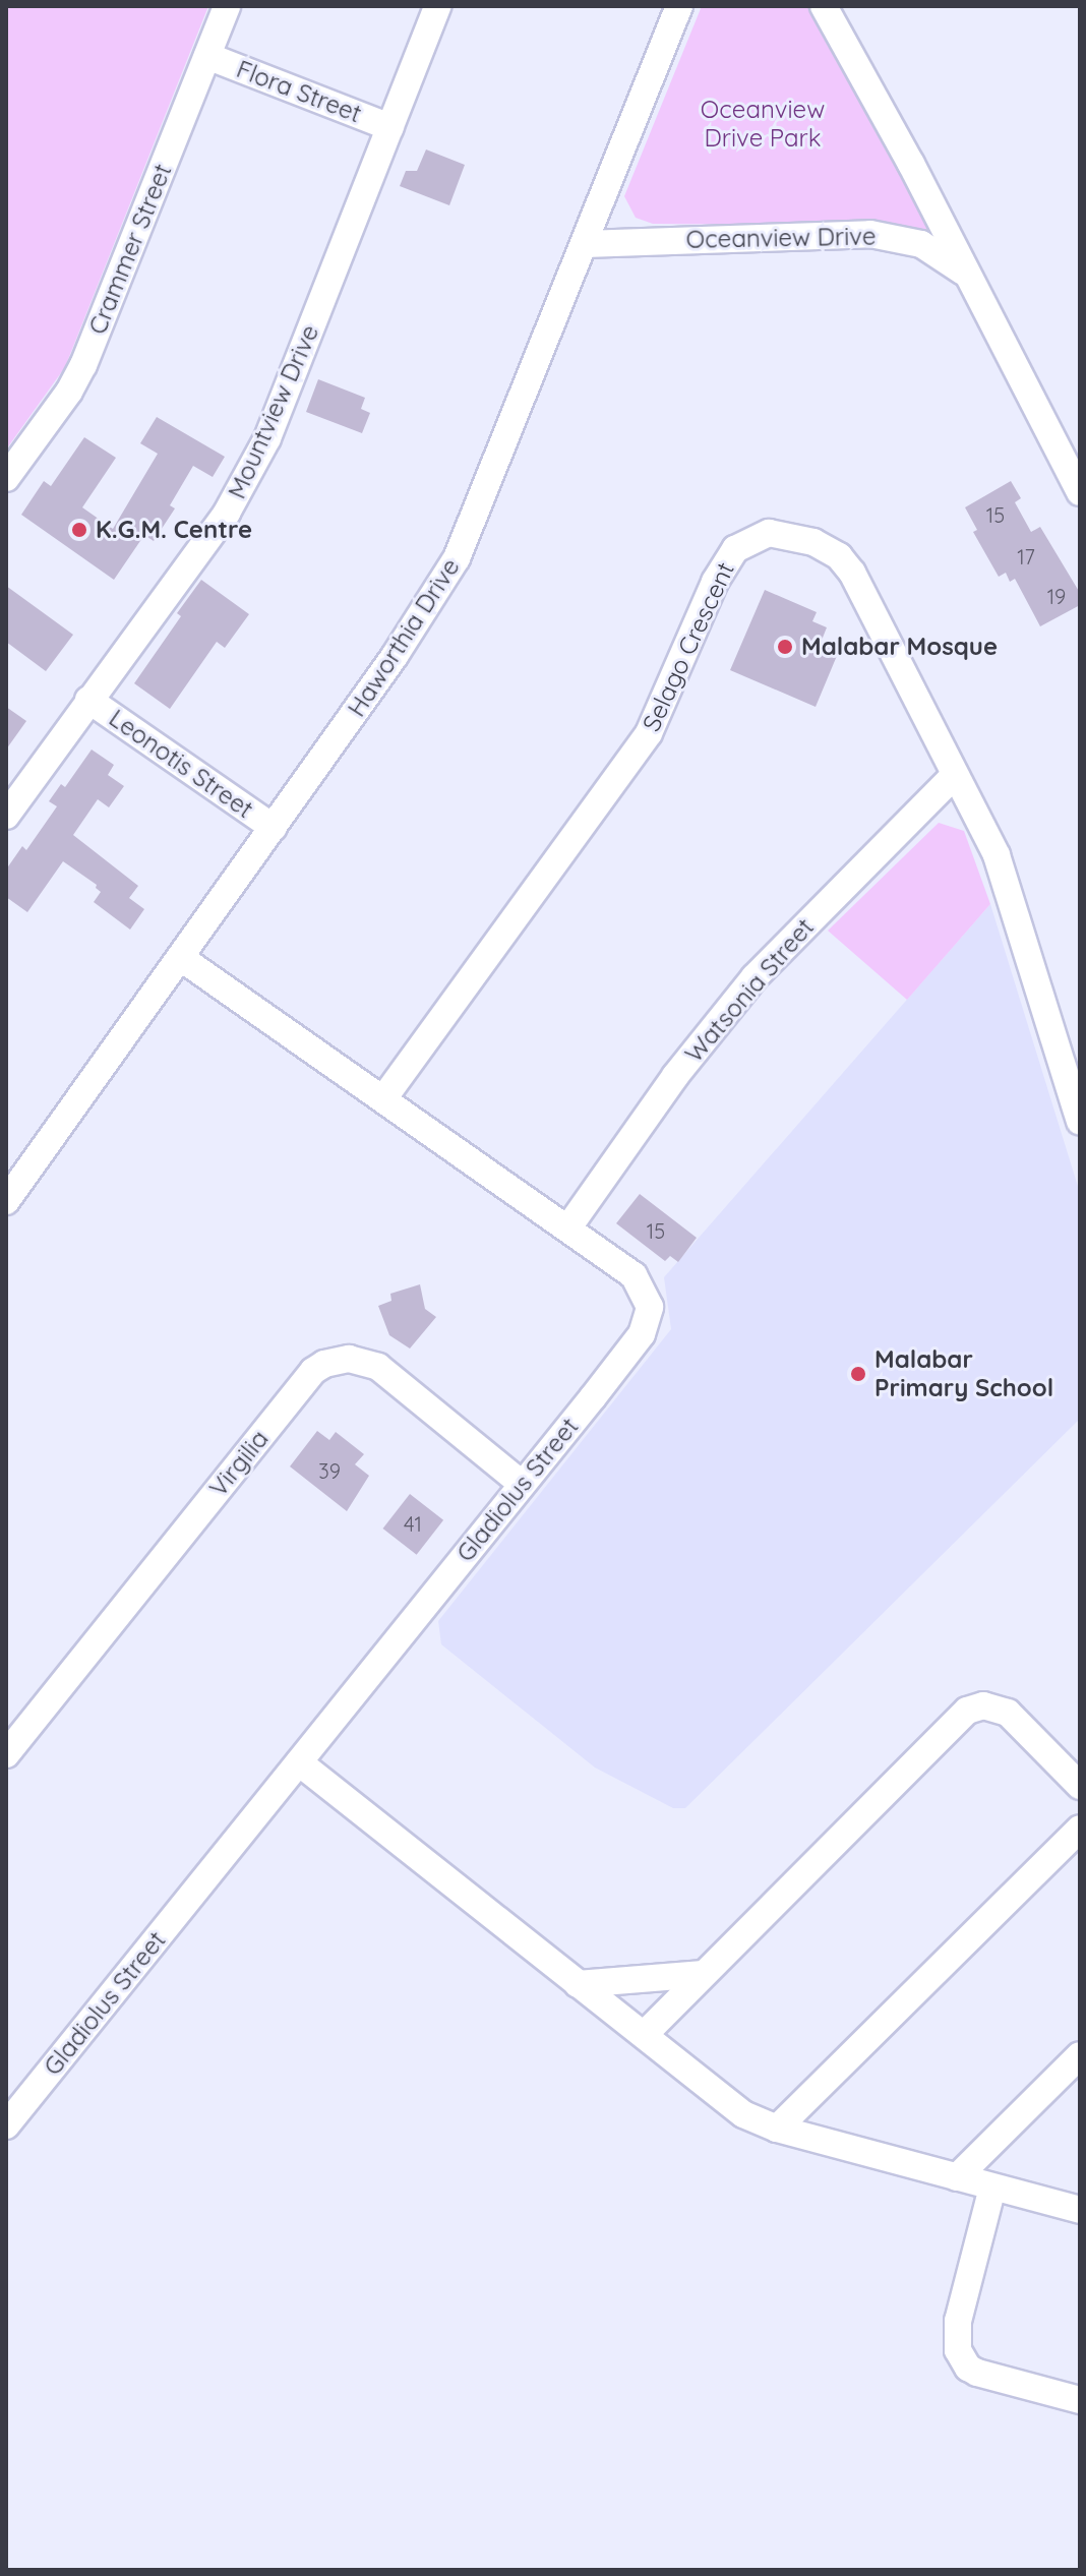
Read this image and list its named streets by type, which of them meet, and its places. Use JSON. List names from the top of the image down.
{
  "streets": {
    "street": [
      "Flora Street",
      "Oceanview Drive",
      "Crammer Street",
      "Mountview Drive",
      "Haworthia Drive",
      "Selago Crescent",
      "Leonotis Street",
      "Watsonia Street",
      "Virgilia",
      "Gladiolus Street"
    ]
  },
  "crossings": [
    ["Flora Street", "Crammer Street"],
    ["Flora Street", "Mountview Drive"],
    ["Oceanview Drive", "Haworthia Drive"],
    ["Mountview Drive", "Leonotis Street"],
    ["Haworthia Drive", "Leonotis Street"],
    ["Haworthia Drive", "Gladiolus Street"],
    ["Selago Crescent", "Watsonia Street"],
    ["Selago Crescent", "Gladiolus Street"],
    ["Watsonia Street", "Gladiolus Street"],
    ["Virgilia", "Gladiolus Street"]
  ],
  "parks": ["Oceanview Drive Park"],
  "places": ["K.G.M. Centre", "Malabar Mosque", "Malabar Primary School"],
  "house_numbers": [
    "15",
    "17",
    "19",
    "15",
    "39",
    "41"
  ]
}
